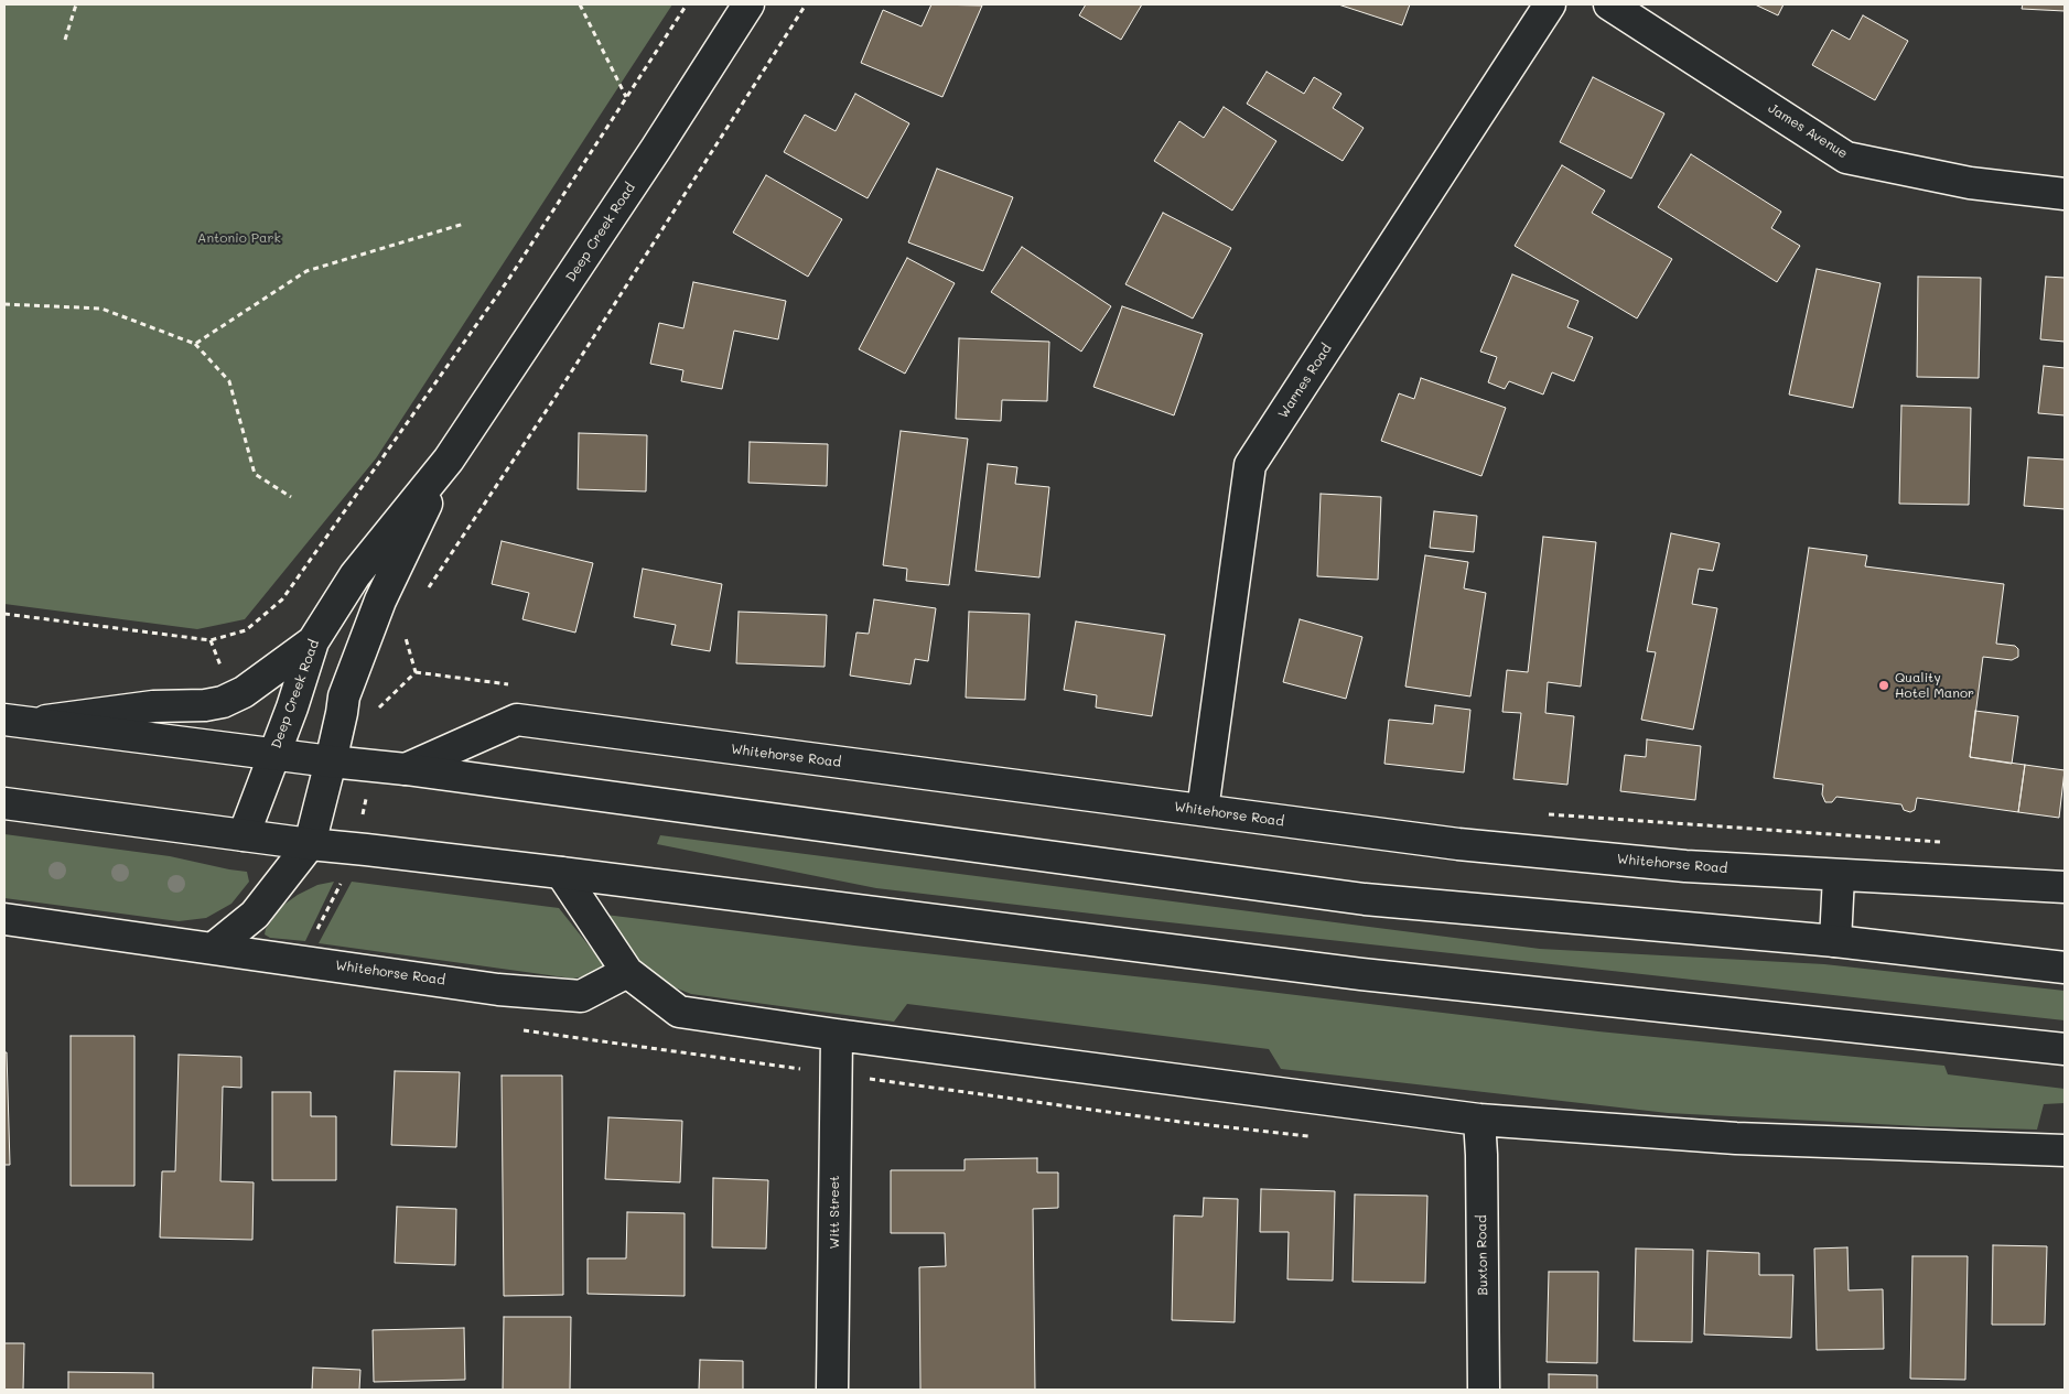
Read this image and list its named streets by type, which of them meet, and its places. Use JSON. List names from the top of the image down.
{
  "streets": {
    "main road": [
      "James Avenue",
      "Deep Creek Road",
      "Warnes Road",
      "Whitehorse Road",
      "Witt Street",
      "Buxton Road"
    ]
  },
  "crossings": [
    ["Deep Creek Road", "Whitehorse Road"],
    ["Warnes Road", "Whitehorse Road"]
  ],
  "parks": ["Antonio Park"],
  "places": ["Quality Hotel Manor"]
}
